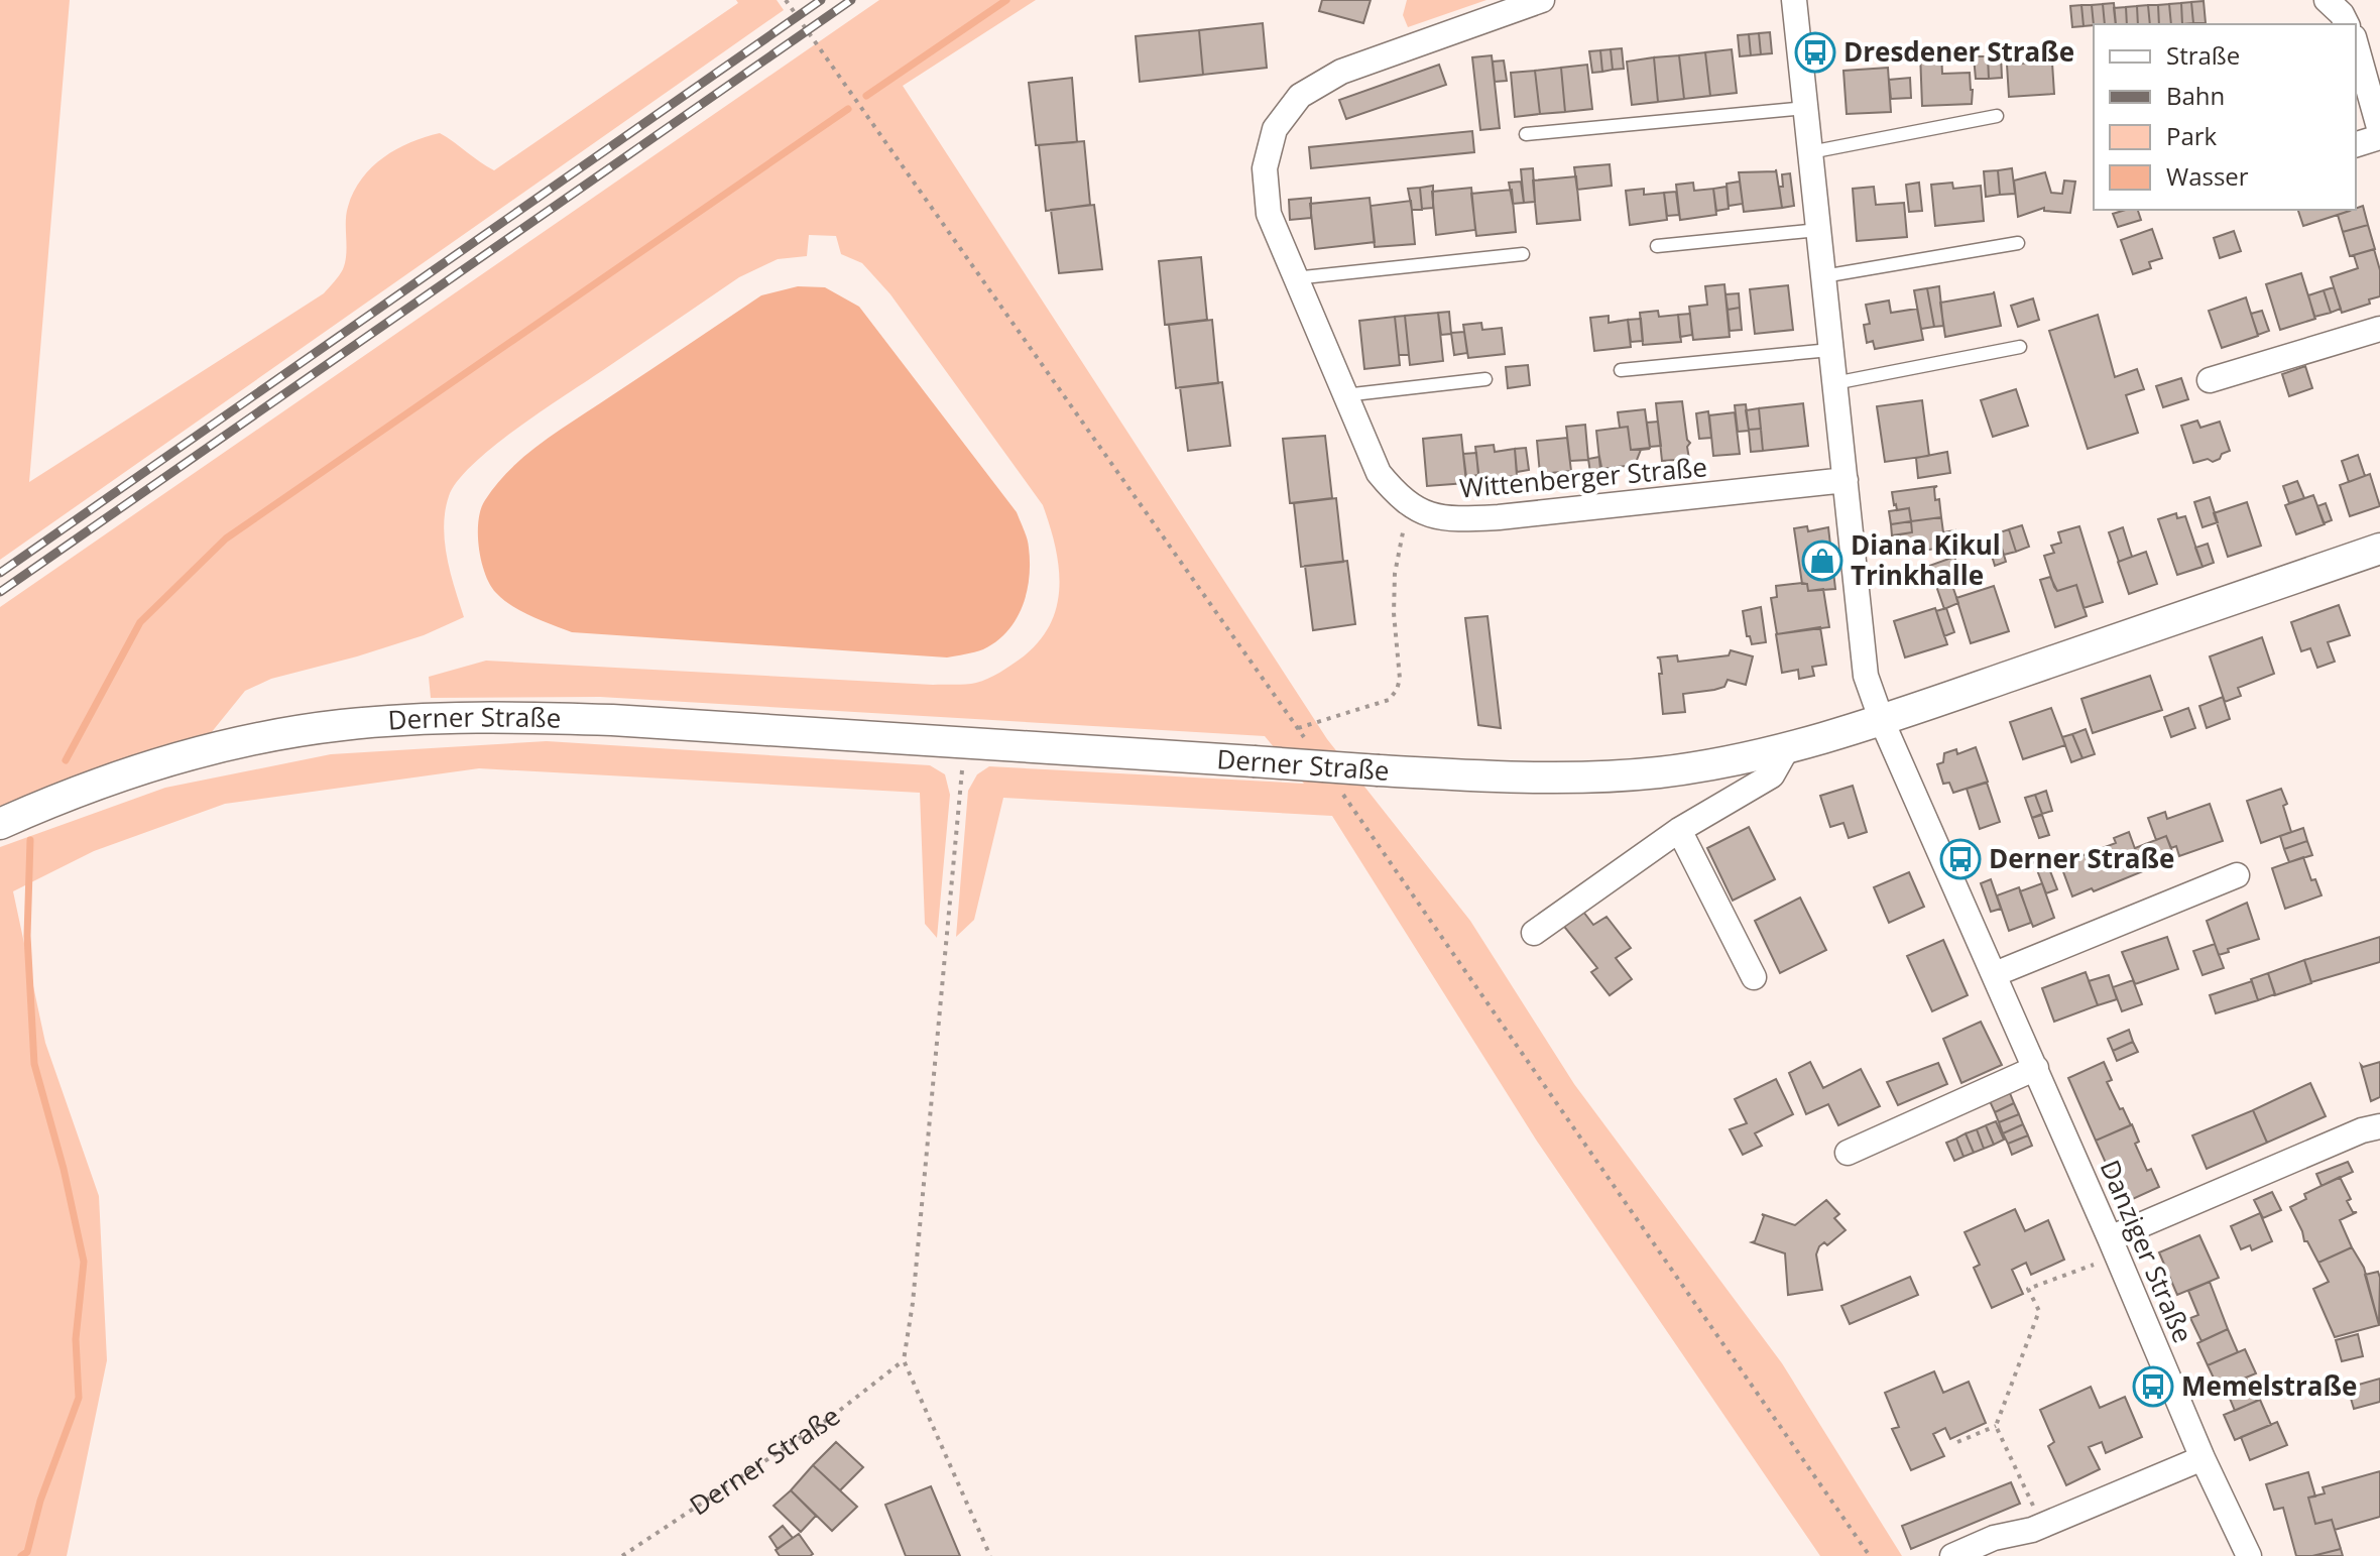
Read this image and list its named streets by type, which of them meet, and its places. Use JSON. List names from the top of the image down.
{
  "streets": {
    "street": ["Wittenberger Straße", "Derner Straße", "Danziger Straße"]
  },
  "crossings": [
    ["Derner Straße", "Danziger Straße"]
  ],
  "places": {
    "bus stop": ["Dresdener Straße", "Derner Straße", "Memelstraße"],
    "shop": ["Diana Kikul Trinkhalle"]
  },
  "legend": [
    "Straße",
    "Bahn",
    "Park",
    "Wasser"
  ]
}
